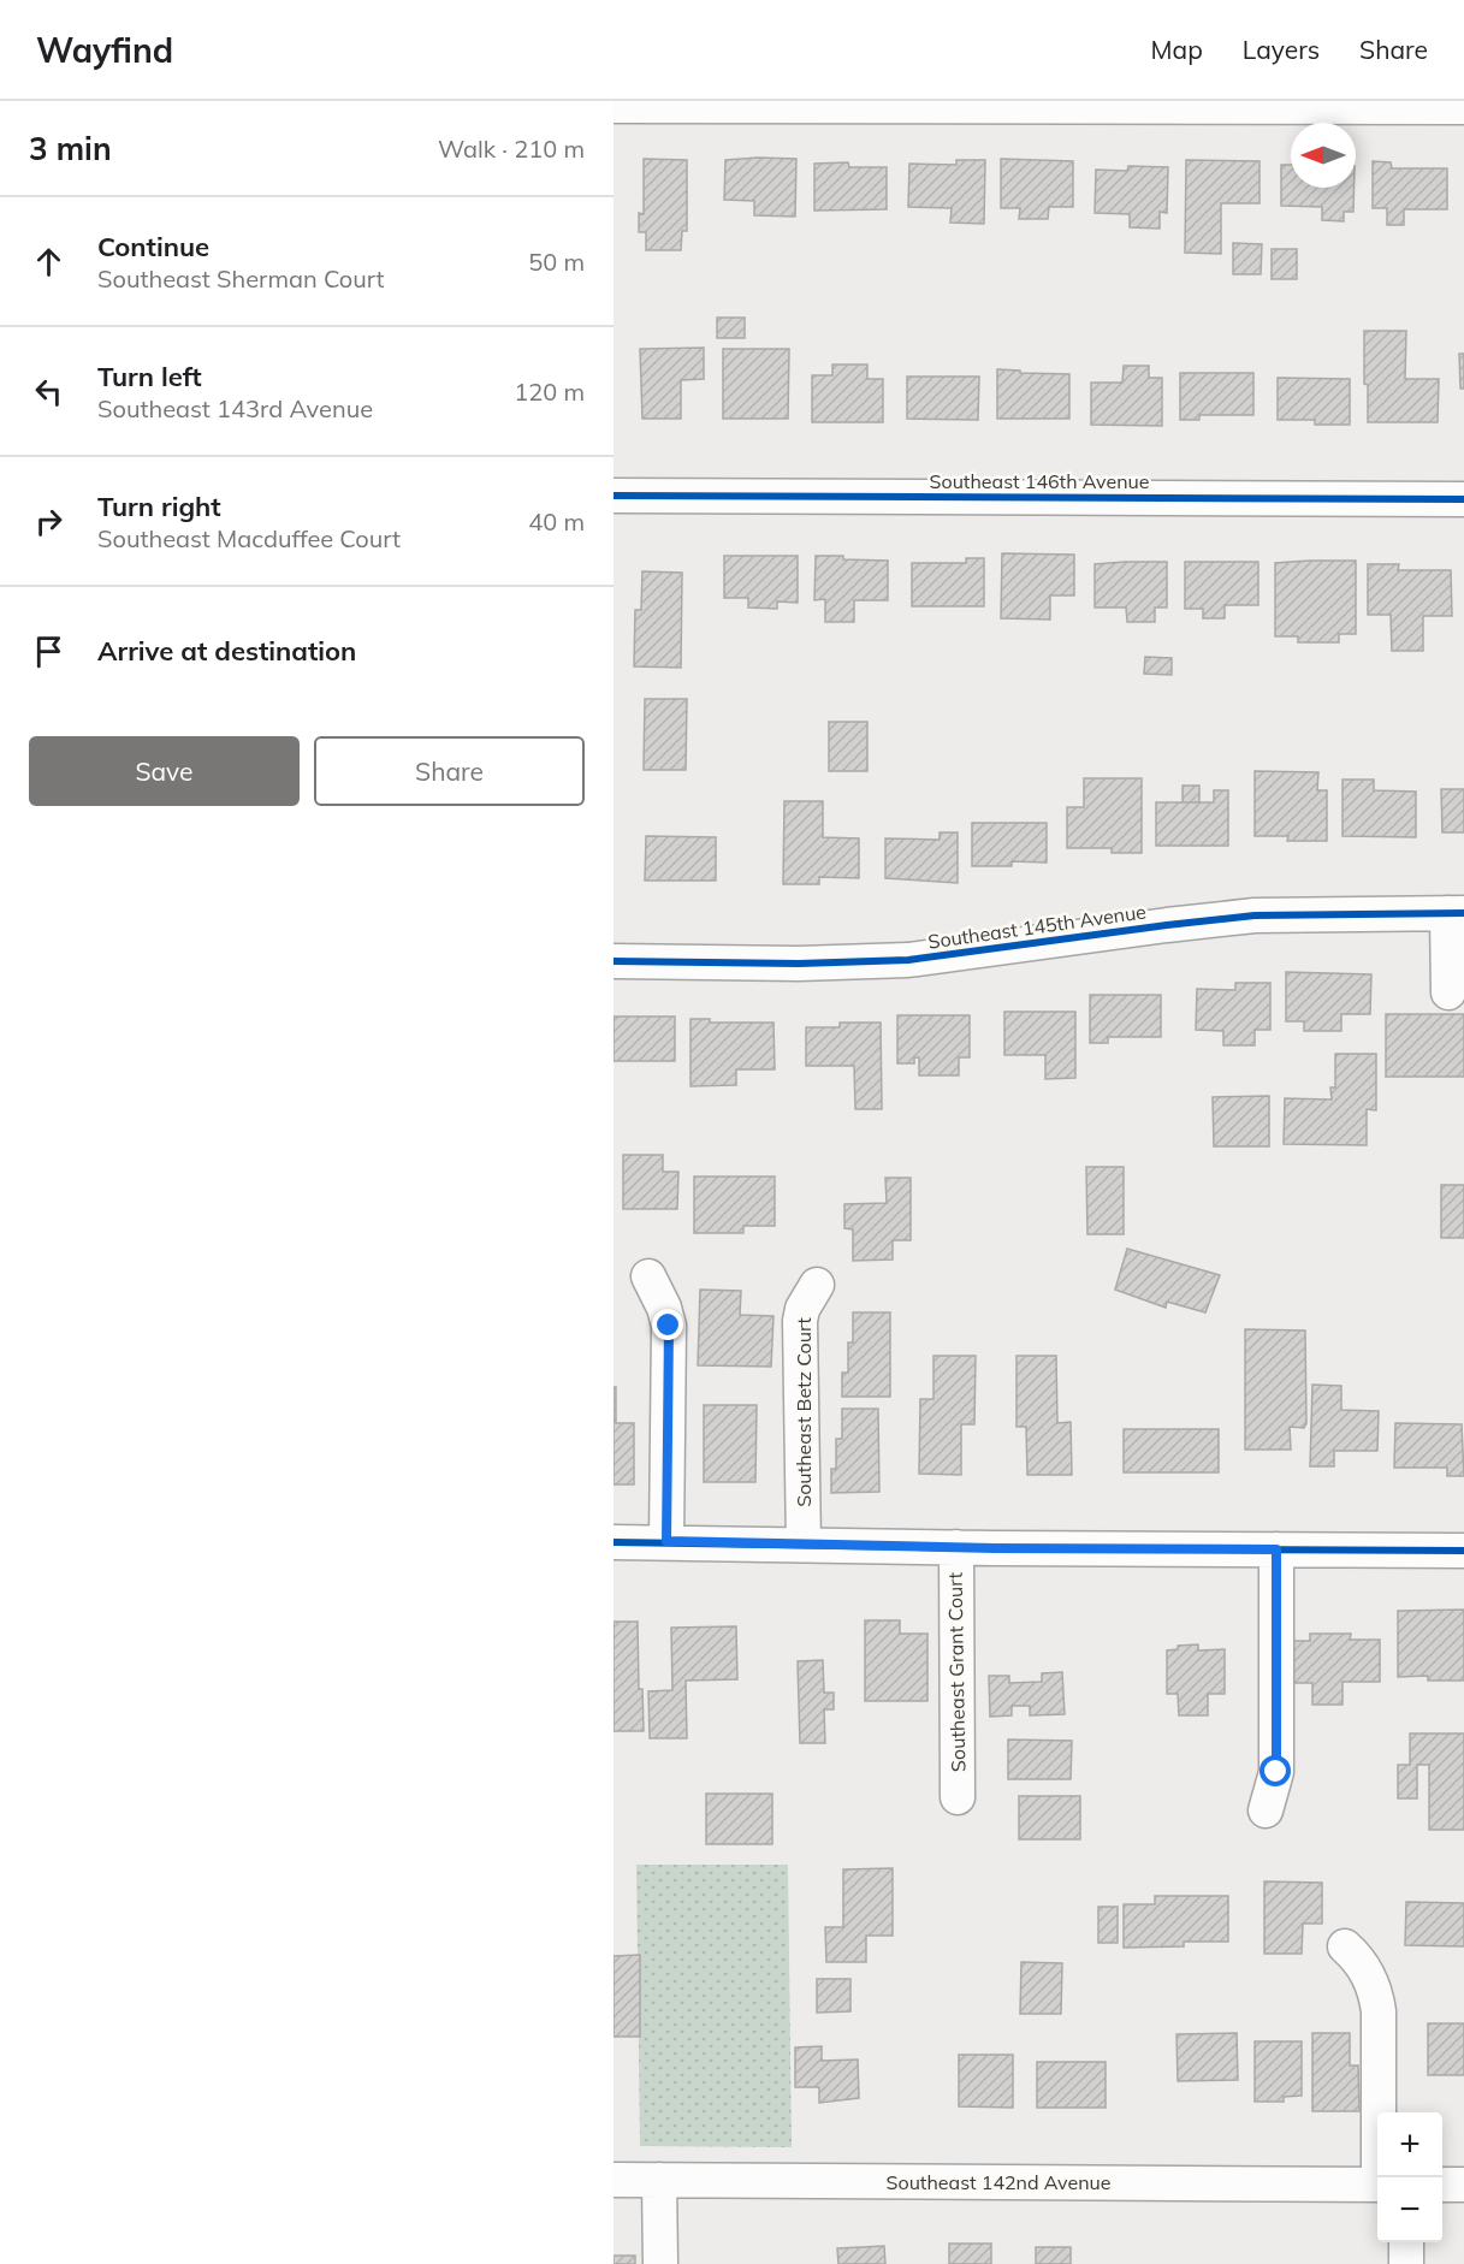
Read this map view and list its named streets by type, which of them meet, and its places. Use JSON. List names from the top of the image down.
{
  "streets": {
    "street": [
      "Southeast 146th Avenue",
      "Southeast 145th Avenue",
      "Southeast Betz Court",
      "Southeast Grant Court",
      "Southeast 142nd Avenue"
    ]
  },
  "north": "left",
  "page": {
    "header": "Wayfind",
    "nav": ["Map", "Layers", "Share"],
    "heading": ["3 min", "Walk · 210 m"],
    "list": [
      ["Continue", "Southeast Sherman Court", "50 m"],
      ["Turn left", "Southeast 143rd Avenue", "120 m"],
      ["Turn right", "Southeast Macduffee Court", "40 m"],
      "Arrive at destination"
    ],
    "buttons": ["Save", "Share"],
    "map_buttons": ["+", "−"]
  }
}
